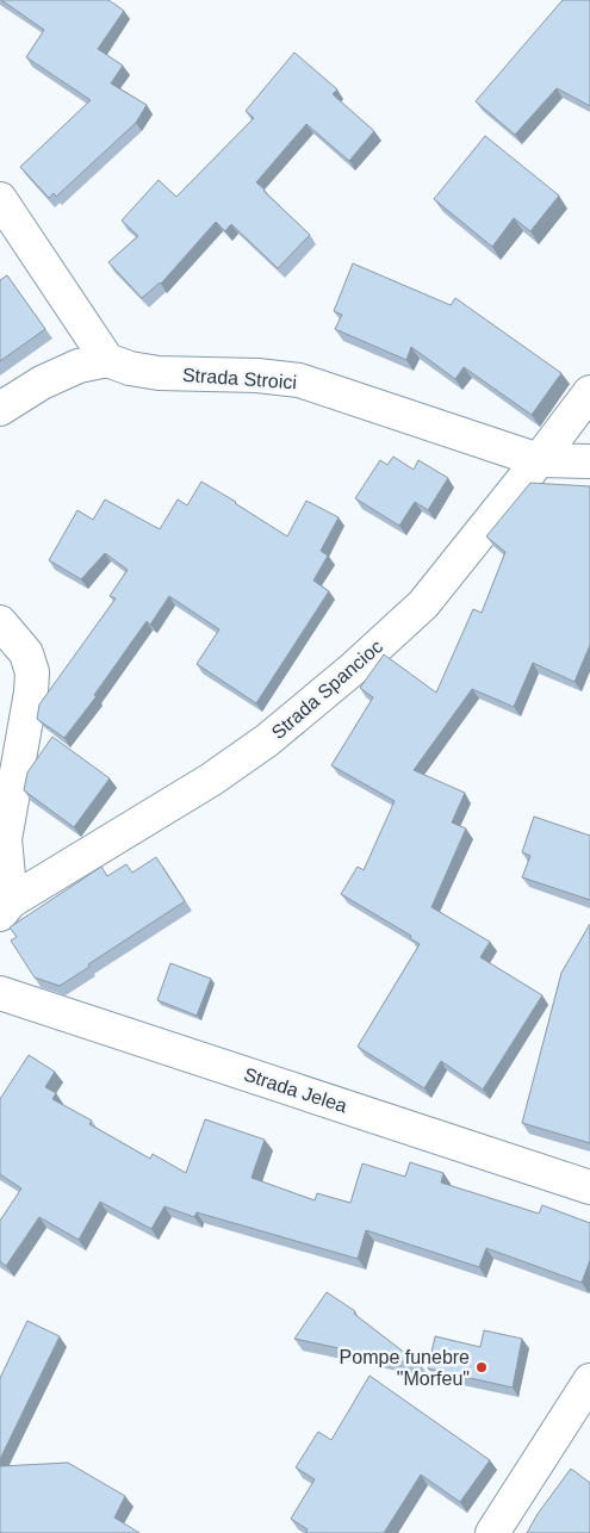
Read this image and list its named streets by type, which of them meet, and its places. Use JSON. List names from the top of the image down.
{
  "streets": {
    "street": ["Strada Stroici", "Strada Spancioc", "Strada Jelea"]
  },
  "crossings": [
    ["Strada Stroici", "Strada Spancioc"]
  ],
  "places": ["Pompe funebre \"Morfeu\""]
}
